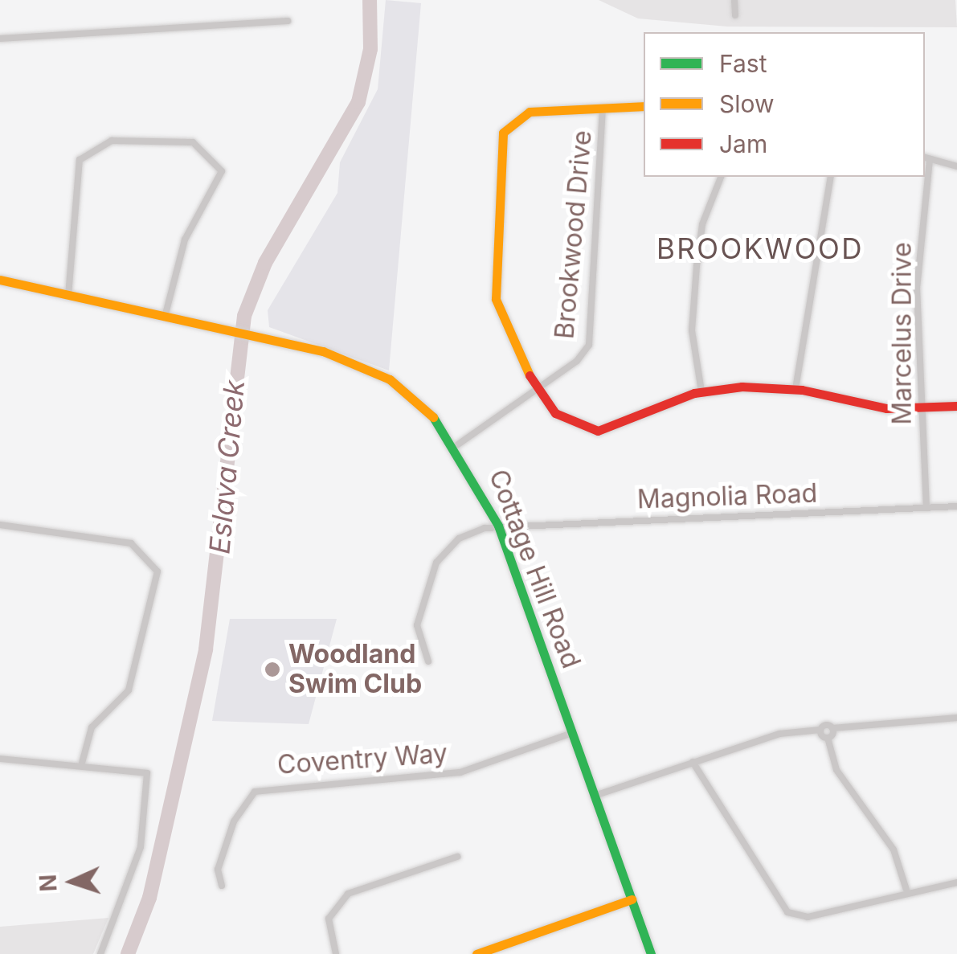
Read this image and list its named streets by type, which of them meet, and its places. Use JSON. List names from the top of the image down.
{
  "streets": {
    "street": [
      "Brookwood Drive",
      "Marcelus Drive",
      "Magnolia Road",
      "Cottage Hill Road",
      "Coventry Way"
    ]
  },
  "crossings": [
    ["Brookwood Drive", "Cottage Hill Road"],
    ["Marcelus Drive", "Magnolia Road"],
    ["Magnolia Road", "Cottage Hill Road"],
    ["Cottage Hill Road", "Coventry Way"]
  ],
  "districts": ["BROOKWOOD"],
  "water": ["Eslava Creek"],
  "places": ["Woodland Swim Club"],
  "legend": ["Fast", "Slow", "Jam"],
  "north": "left"
}
